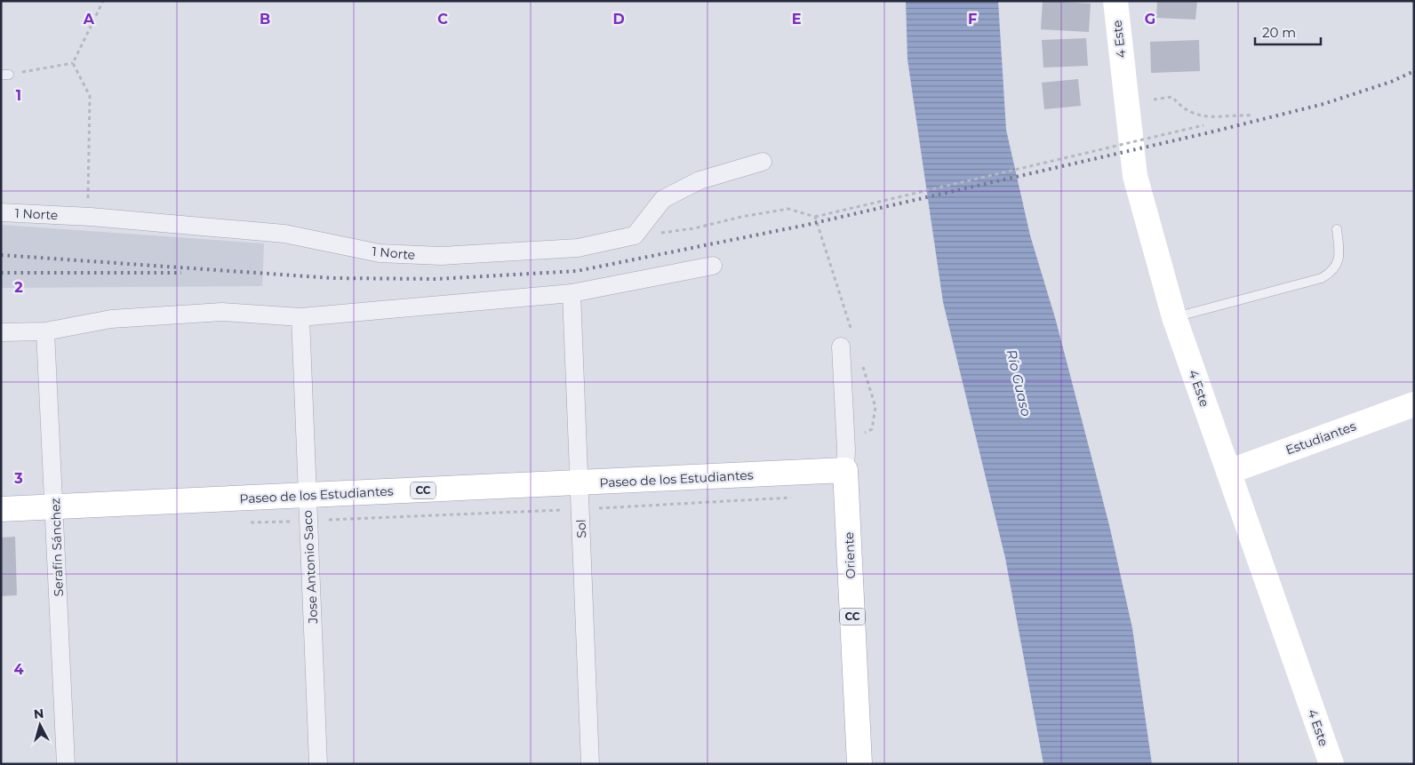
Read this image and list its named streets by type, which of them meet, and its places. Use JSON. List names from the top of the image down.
{
  "streets": {
    "main road": [
      "4 Este",
      "Estudiantes",
      "Paseo de los Estudiantes",
      "CC",
      "Oriente"
    ],
    "street": [
      "1 Norte",
      "Sol",
      "Serafín Sánchez",
      "Jose Antonio Saco"
    ]
  },
  "crossings": [
    ["4 Este", "Estudiantes"],
    ["Paseo de los Estudiantes", "Sol"],
    ["Paseo de los Estudiantes", "Serafín Sánchez"],
    ["Paseo de los Estudiantes", "Oriente"],
    ["Paseo de los Estudiantes", "Jose Antonio Saco"]
  ],
  "water": ["Río Guaso"],
  "scale_bar": "20 m",
  "north": "top",
  "grid": {
    "columns": [
      "A",
      "B",
      "C",
      "D",
      "E",
      "F",
      "G"
    ],
    "rows": [
      "1",
      "2",
      "3",
      "4"
    ]
  }
}
